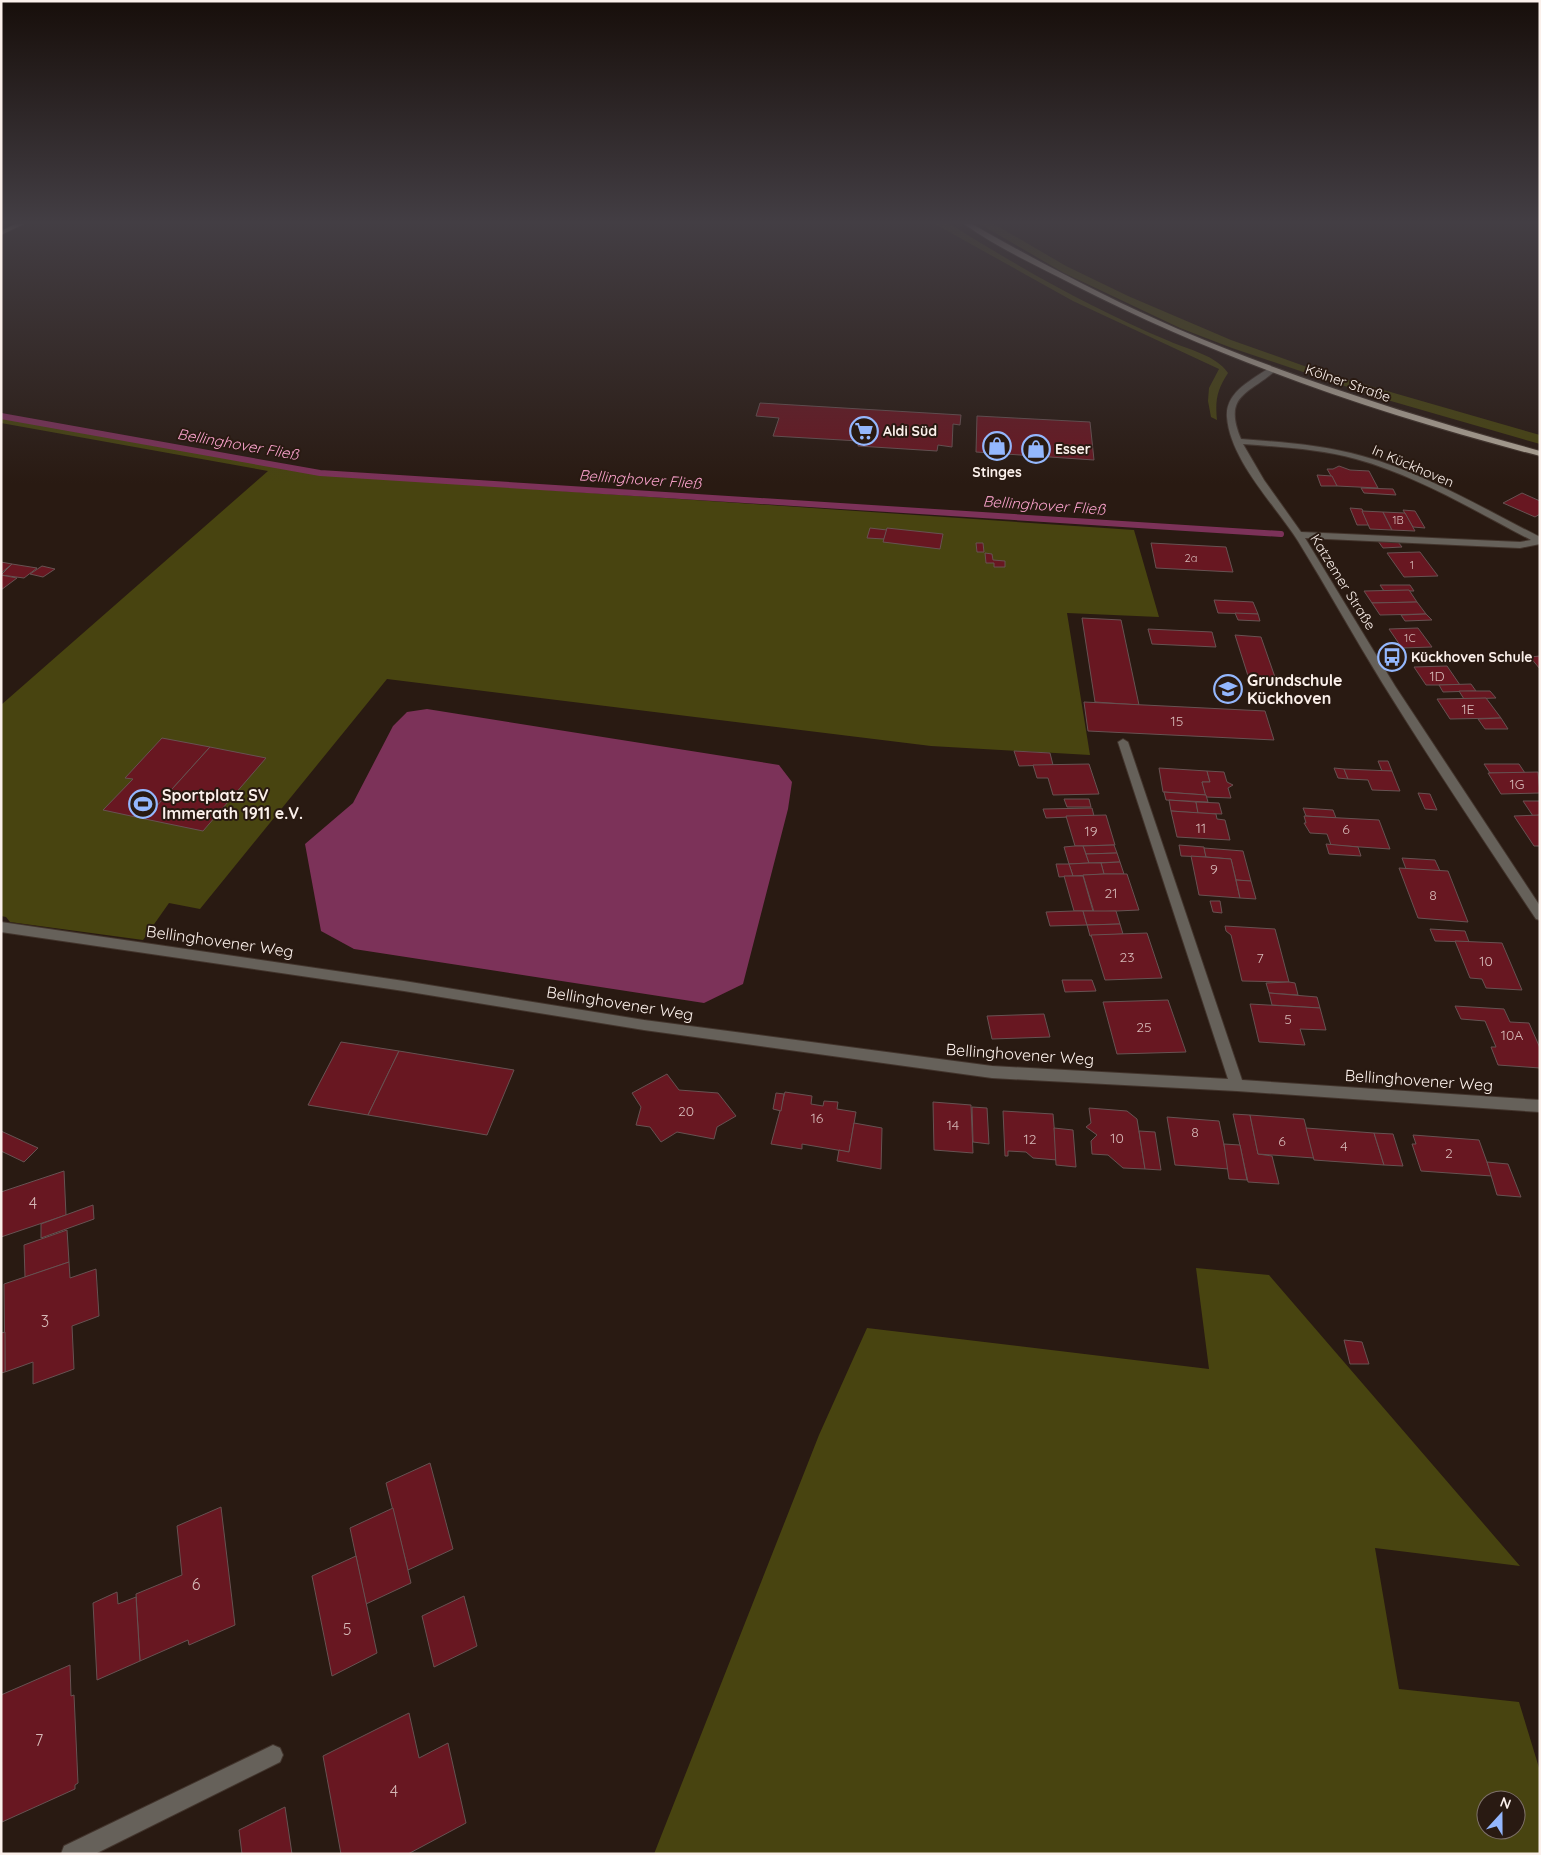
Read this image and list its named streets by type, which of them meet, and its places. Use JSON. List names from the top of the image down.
{
  "streets": {
    "main road": ["Kölner Straße"],
    "street": ["In Kückhoven", "Katzemer Straße", "Bellinghovener Weg"]
  },
  "crossings": [
    ["Kölner Straße", "Katzemer Straße"],
    ["In Kückhoven", "Katzemer Straße"]
  ],
  "water": ["Bellinghover Fließ"],
  "places": {
    "supermarket": ["Aldi Süd"],
    "shop": ["Stinges", "Esser"],
    "bus stop": ["Kückhoven Schule"],
    "school or university": ["Grundschule Kückhoven"],
    "sports": ["Sportplatz SV Immerath 1911 e.V."]
  },
  "house_numbers": [
    "1B",
    "2a",
    "1",
    "1C",
    "1D",
    "1E",
    "15",
    "1G",
    "11",
    "6",
    "19",
    "9",
    "21",
    "8",
    "23",
    "7",
    "10",
    "5",
    "25",
    "10A",
    "20",
    "16",
    "14",
    "8",
    "10",
    "12",
    "6",
    "4",
    "2",
    "4",
    "3",
    "6",
    "5",
    "7",
    "4"
  ],
  "north": "top"
}
